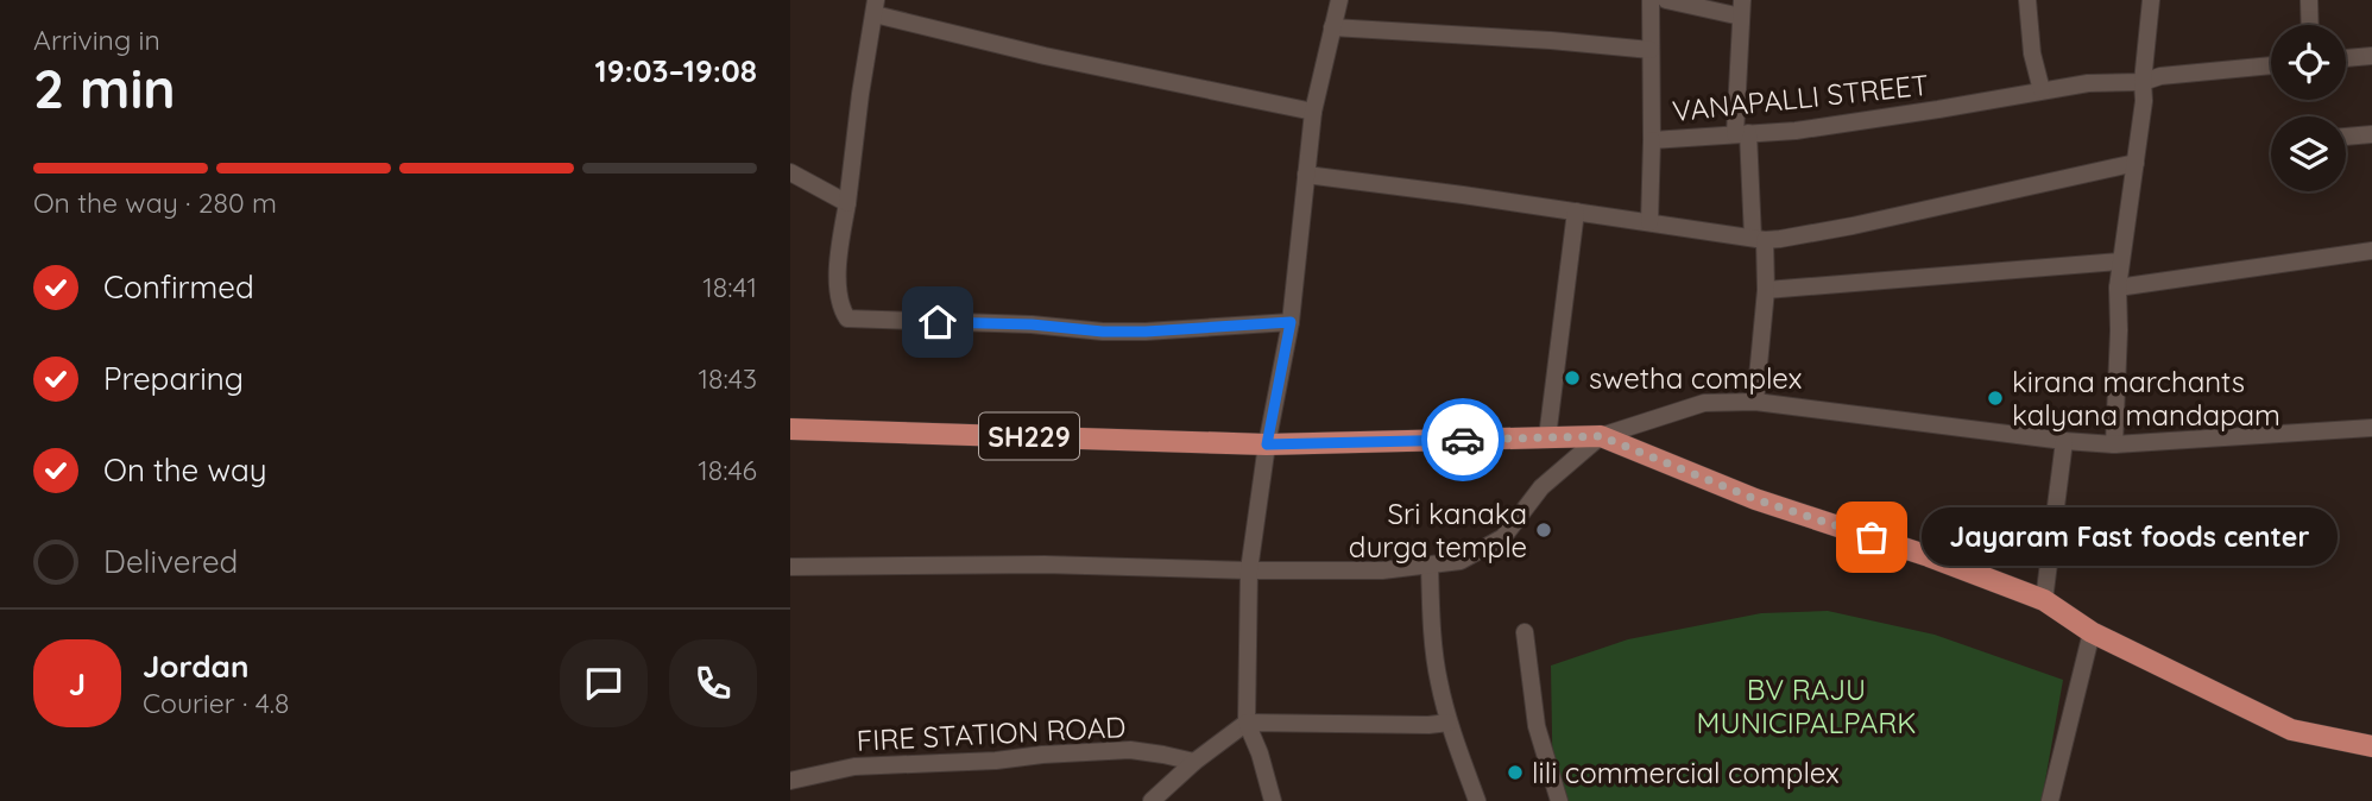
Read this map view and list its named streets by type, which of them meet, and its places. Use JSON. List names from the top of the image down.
{
  "streets": {
    "main road": ["SH229"],
    "street": ["VANAPALLI STREET", "FIRE STATION ROAD"]
  },
  "parks": ["BV RAJU MUNICIPALPARK"],
  "places": [
    "swetha complex",
    "kirana marchants kalyana mandapam",
    "Sri kanaka durga temple",
    "Jayaram Fast foods center",
    "lili commercial complex"
  ],
  "page": {
    "heading": ["2 min", "Arriving in", "19:03–19:08"],
    "panel": ["Jordan", "Courier · 4.8"],
    "bar": "On the way · 280 m",
    "list": [
      ["Confirmed", "18:41"],
      ["Preparing", "18:43"],
      ["On the way", "18:46"],
      "Delivered"
    ],
    "bubble": "Jayaram Fast foods center",
    "round": "J"
  }
}
